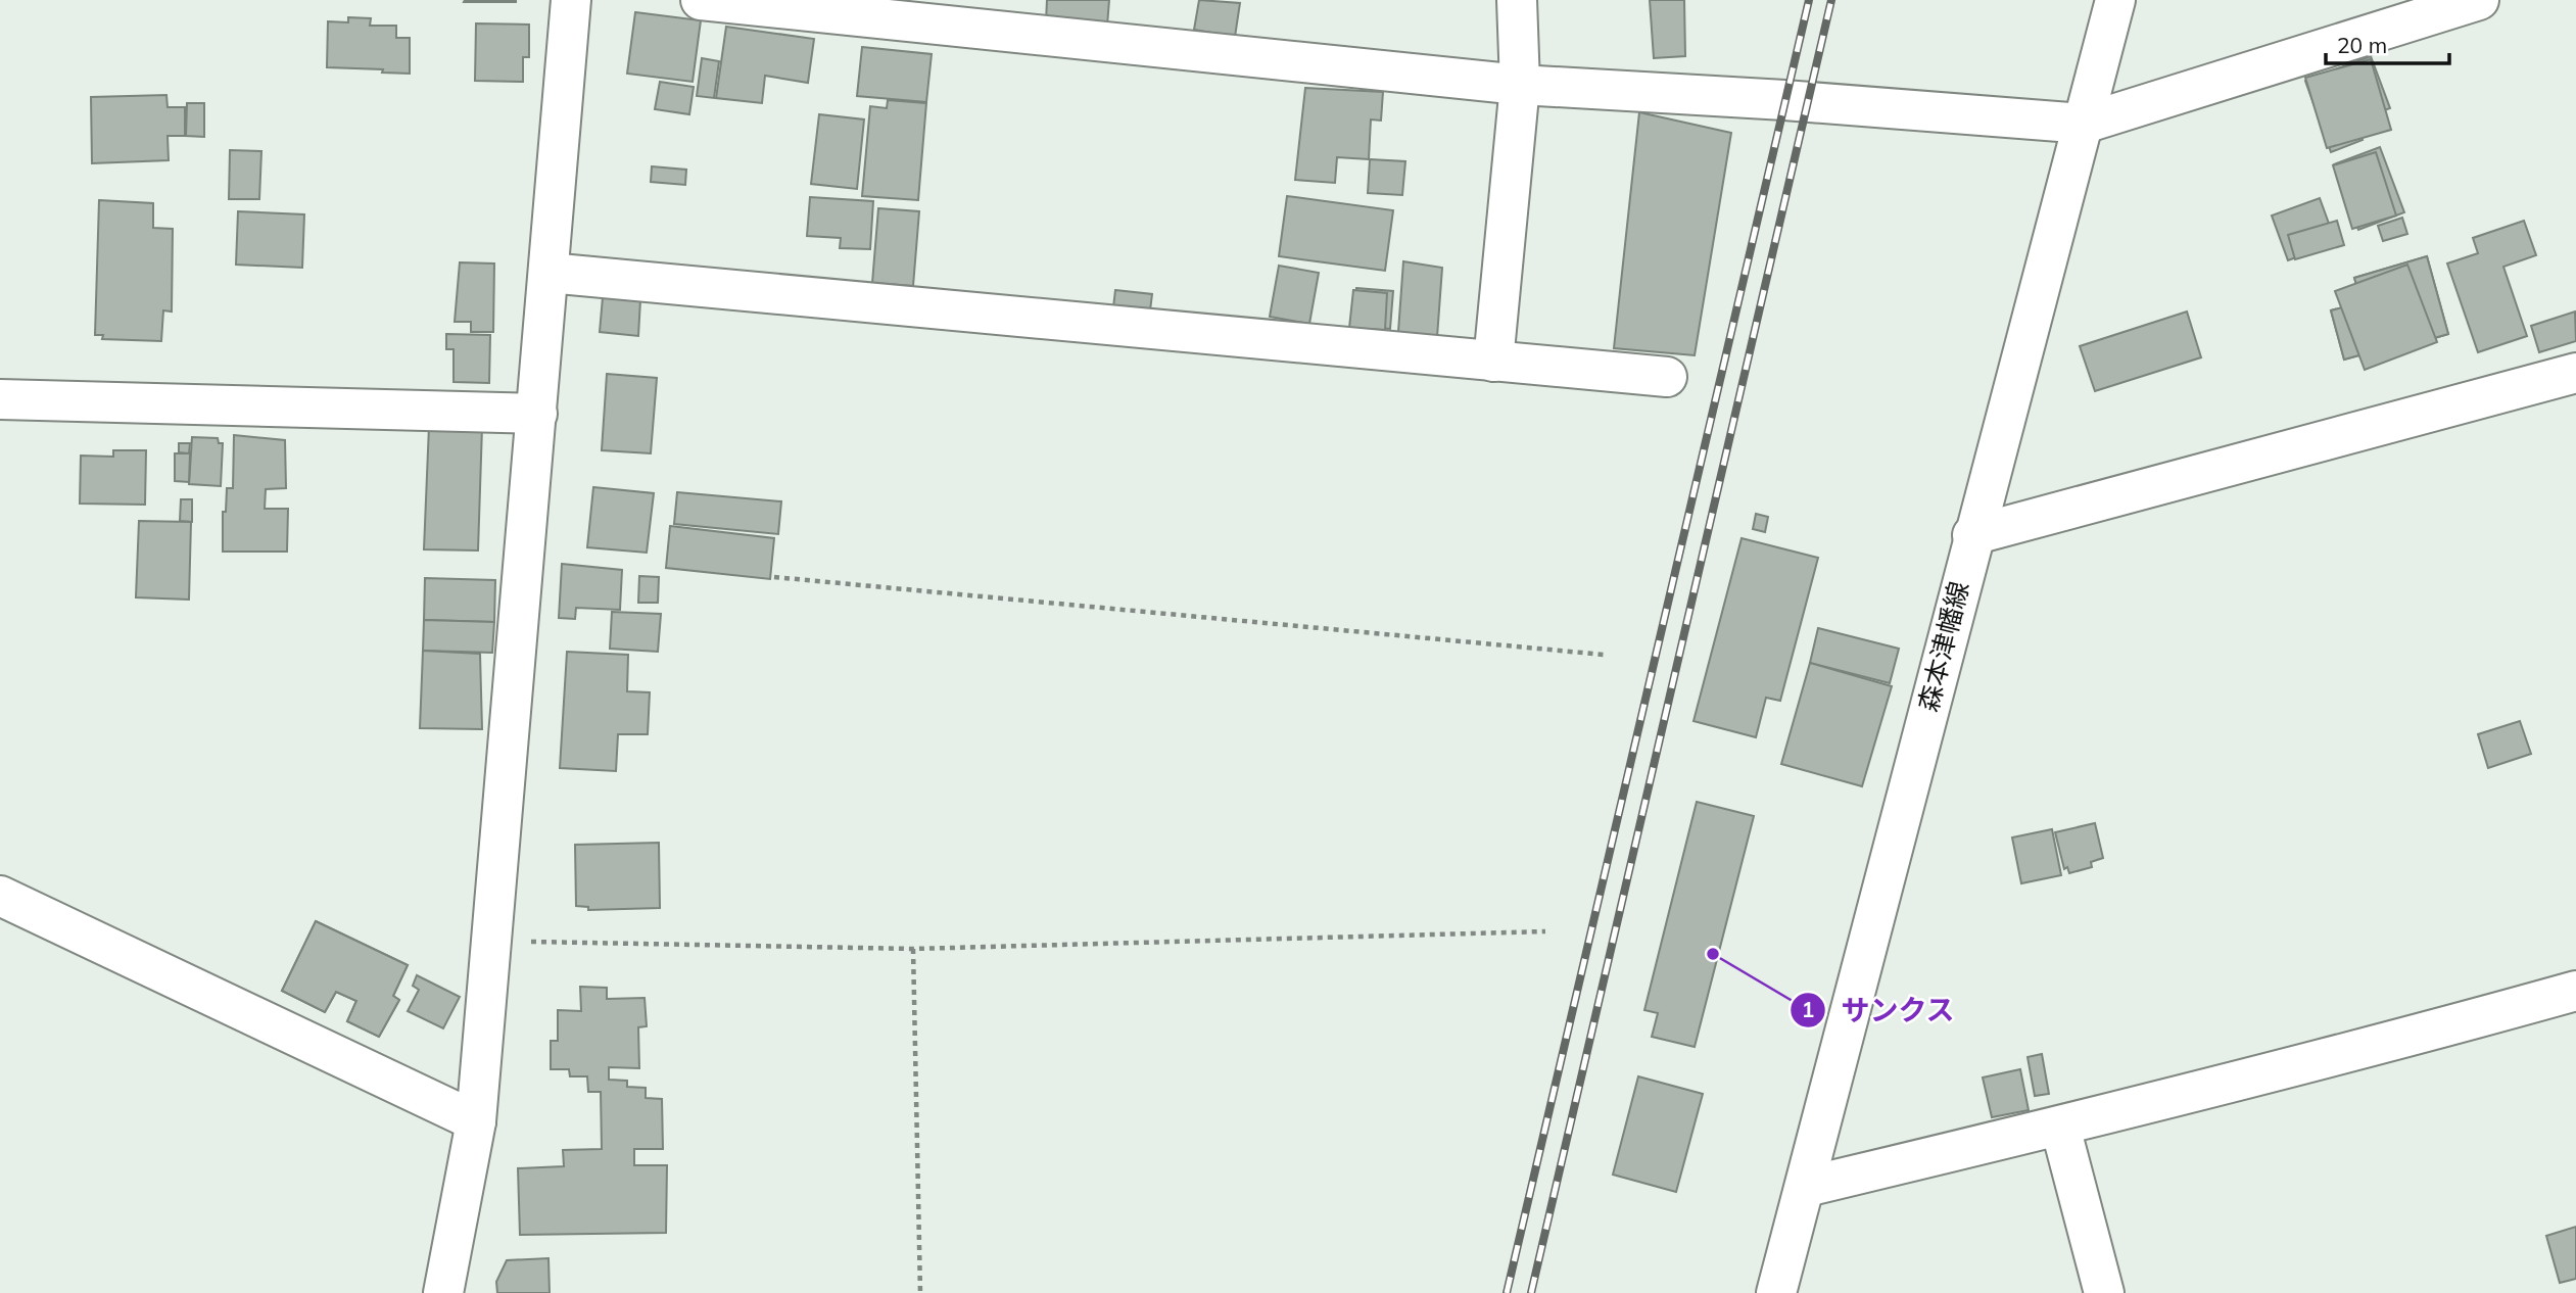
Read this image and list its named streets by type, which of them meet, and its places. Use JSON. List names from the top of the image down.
{
  "streets": {
    "street": ["森本津幡線"]
  },
  "places": ["サンクス"],
  "scale_bar": "20 m"
}
